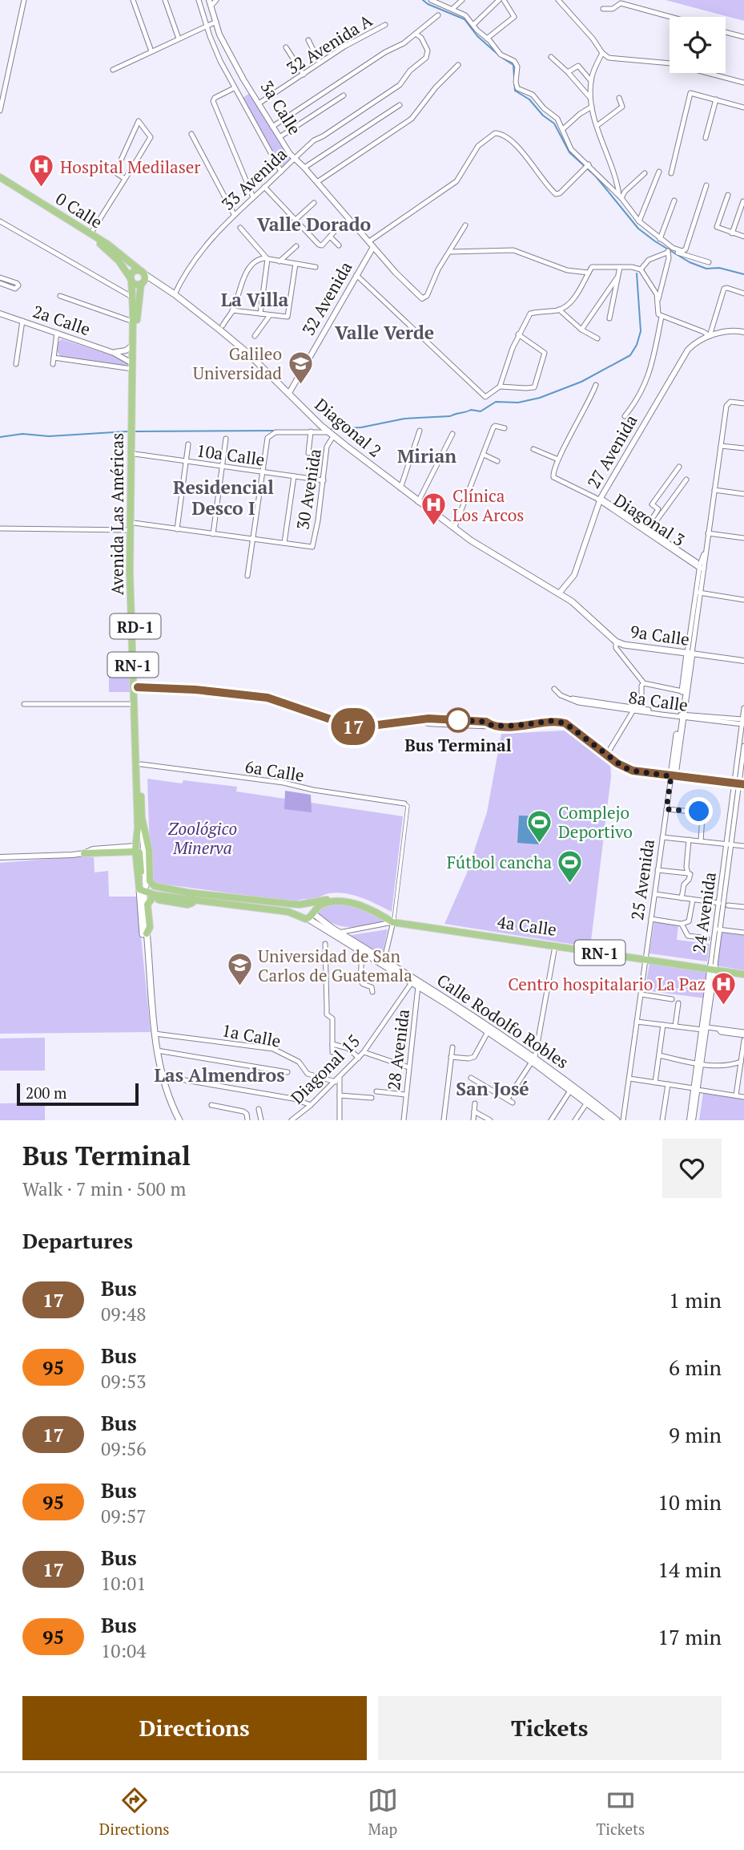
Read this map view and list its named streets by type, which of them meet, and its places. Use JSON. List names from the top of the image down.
{
  "streets": {
    "main road": [
      "0 Calle",
      "Diagonal 2",
      "Avenida Las Américas",
      "RD-1",
      "9a Calle",
      "RN-1",
      "25 Avenida",
      "4a Calle",
      "Calle Rodolfo Robles"
    ],
    "street": [
      "32 Avenida A",
      "3a Calle",
      "33 Avenida",
      "32 Avenida",
      "2a Calle",
      "27 Avenida",
      "10a Calle",
      "30 Avenida",
      "Diagonal 3",
      "8a Calle",
      "6a Calle",
      "24 Avenida",
      "1a Calle",
      "28 Avenida",
      "Diagonal 15"
    ]
  },
  "crossings": [
    ["32 Avenida A", "3a Calle"],
    ["3a Calle", "33 Avenida"],
    ["33 Avenida", "Diagonal 2"],
    ["0 Calle", "Diagonal 2"],
    ["0 Calle", "Avenida Las Américas"],
    ["32 Avenida", "Diagonal 2"],
    ["2a Calle", "Avenida Las Américas"],
    ["Diagonal 2", "27 Avenida"],
    ["Diagonal 2", "30 Avenida"],
    ["Diagonal 2", "Avenida Las Américas"],
    ["Diagonal 2", "9a Calle"],
    ["27 Avenida", "Diagonal 3"],
    ["10a Calle", "30 Avenida"],
    ["10a Calle", "Avenida Las Américas"],
    ["Avenida Las Américas", "RN-1"],
    ["Avenida Las Américas", "6a Calle"],
    ["Avenida Las Américas", "1a Calle"],
    ["Diagonal 3", "25 Avenida"],
    ["9a Calle", "8a Calle"],
    ["9a Calle", "25 Avenida"],
    ["RN-1", "4a Calle"],
    ["RN-1", "Calle Rodolfo Robles"],
    ["8a Calle", "25 Avenida"],
    ["8a Calle", "24 Avenida"],
    ["25 Avenida", "4a Calle"],
    ["24 Avenida", "4a Calle"],
    ["4a Calle", "Calle Rodolfo Robles"],
    ["Calle Rodolfo Robles", "28 Avenida"],
    ["Calle Rodolfo Robles", "Diagonal 15"],
    ["1a Calle", "Diagonal 15"],
    ["28 Avenida", "Diagonal 15"]
  ],
  "districts": [
    "Valle Dorado",
    "La Villa",
    "Valle Verde",
    "Mirian",
    "Residencial Desco I",
    "Las Almendros",
    "San José"
  ],
  "parks": ["Zoológico Minerva"],
  "places": {
    "hospital": ["Hospital Medilaser", "Clínica Los Arcos", "Centro hospitalario La Paz"],
    "school or university": ["Galileo Universidad", "Universidad de San Carlos de Guatemala"],
    "other": ["Bus Terminal"],
    "sports": ["Complejo Deportivo", "Fútbol cancha"]
  },
  "lines": ["bus line 17"],
  "scale_bar": "200 m",
  "page": {
    "on_map": "17",
    "scale": "200 m",
    "heading": [
      ["Bus Terminal", "Walk · 7 min · 500 m"],
      "Departures"
    ],
    "list": [
      {
        "mark": "17",
        "name": "Bus",
        "note": "09:48",
        "value": "1 min"
      },
      {
        "mark": "95",
        "name": "Bus",
        "note": "09:53",
        "value": "6 min"
      },
      {
        "mark": "17",
        "name": "Bus",
        "note": "09:56",
        "value": "9 min"
      },
      {
        "mark": "95",
        "name": "Bus",
        "note": "09:57",
        "value": "10 min"
      },
      {
        "mark": "17",
        "name": "Bus",
        "note": "10:01",
        "value": "14 min"
      },
      {
        "mark": "95",
        "name": "Bus",
        "note": "10:04",
        "value": "17 min"
      }
    ],
    "buttons": ["Directions", "Tickets"],
    "tabs": ["Directions", "Map", "Tickets"]
  }
}
